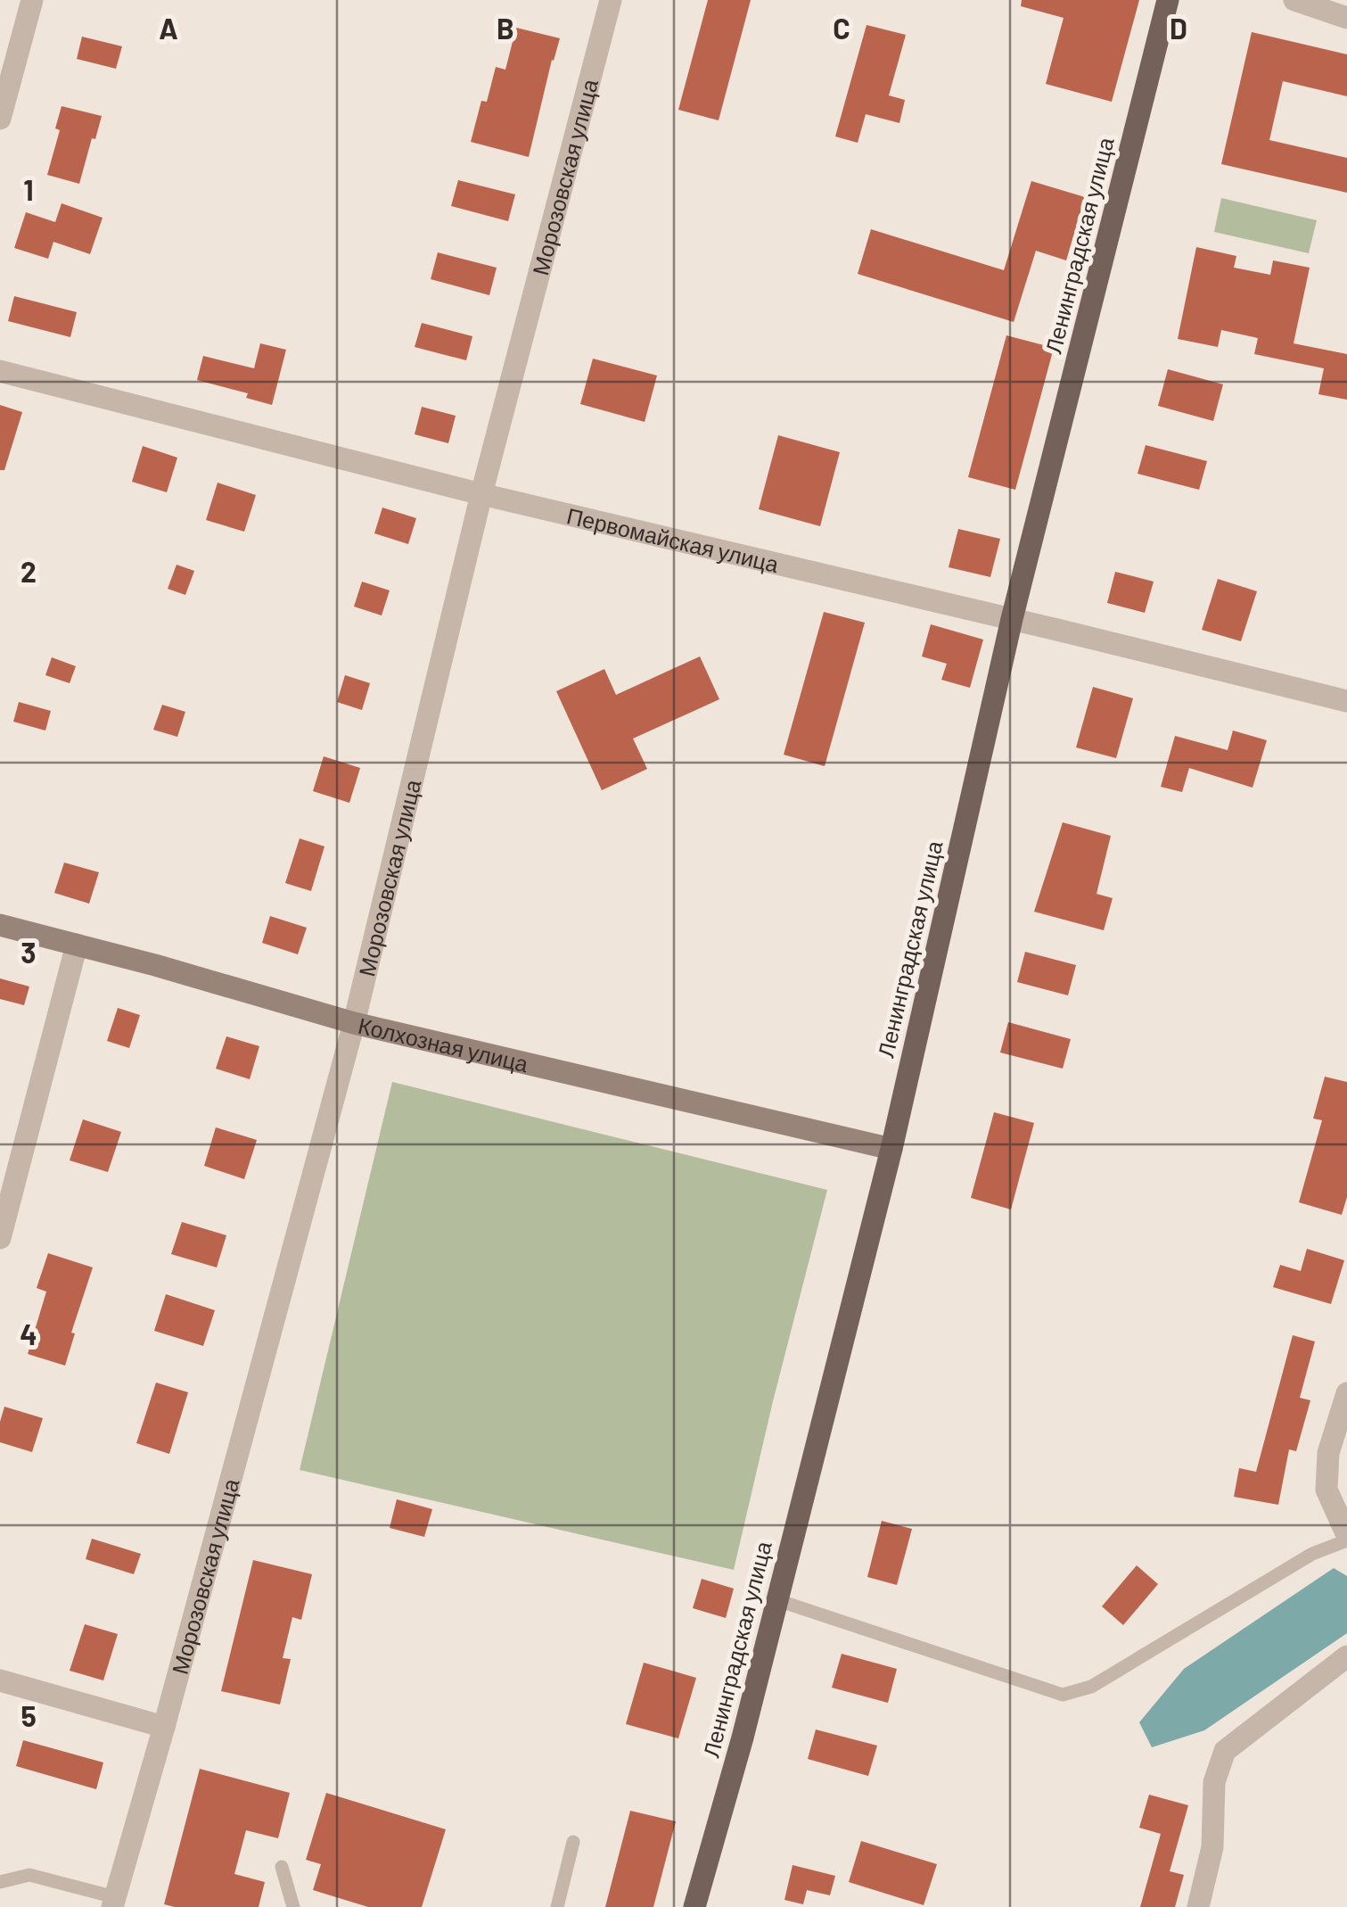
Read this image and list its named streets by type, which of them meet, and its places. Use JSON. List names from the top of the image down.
{
  "streets": {
    "main road": ["Ленинградская улица", "Колхозная улица"],
    "street": ["Морозовская улица", "Первомайская улица"]
  },
  "crossings": [
    ["Морозовская улица", "Первомайская улица"],
    ["Морозовская улица", "Колхозная улица"],
    ["Ленинградская улица", "Первомайская улица"],
    ["Ленинградская улица", "Колхозная улица"]
  ],
  "grid": {
    "columns": [
      "A",
      "B",
      "C",
      "D"
    ],
    "rows": [
      "1",
      "2",
      "3",
      "4",
      "5"
    ]
  }
}
